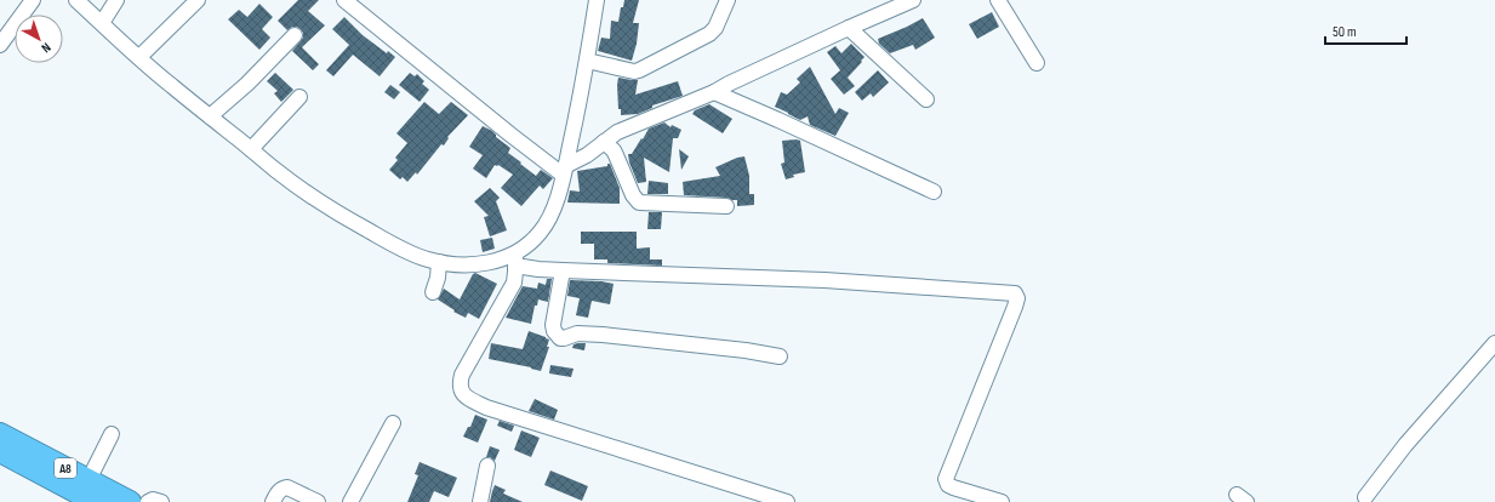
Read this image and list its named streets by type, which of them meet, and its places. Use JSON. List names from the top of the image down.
{
  "streets": {
    "highway": ["A8"]
  },
  "scale_bar": "50 m",
  "north": "bottom right"
}
